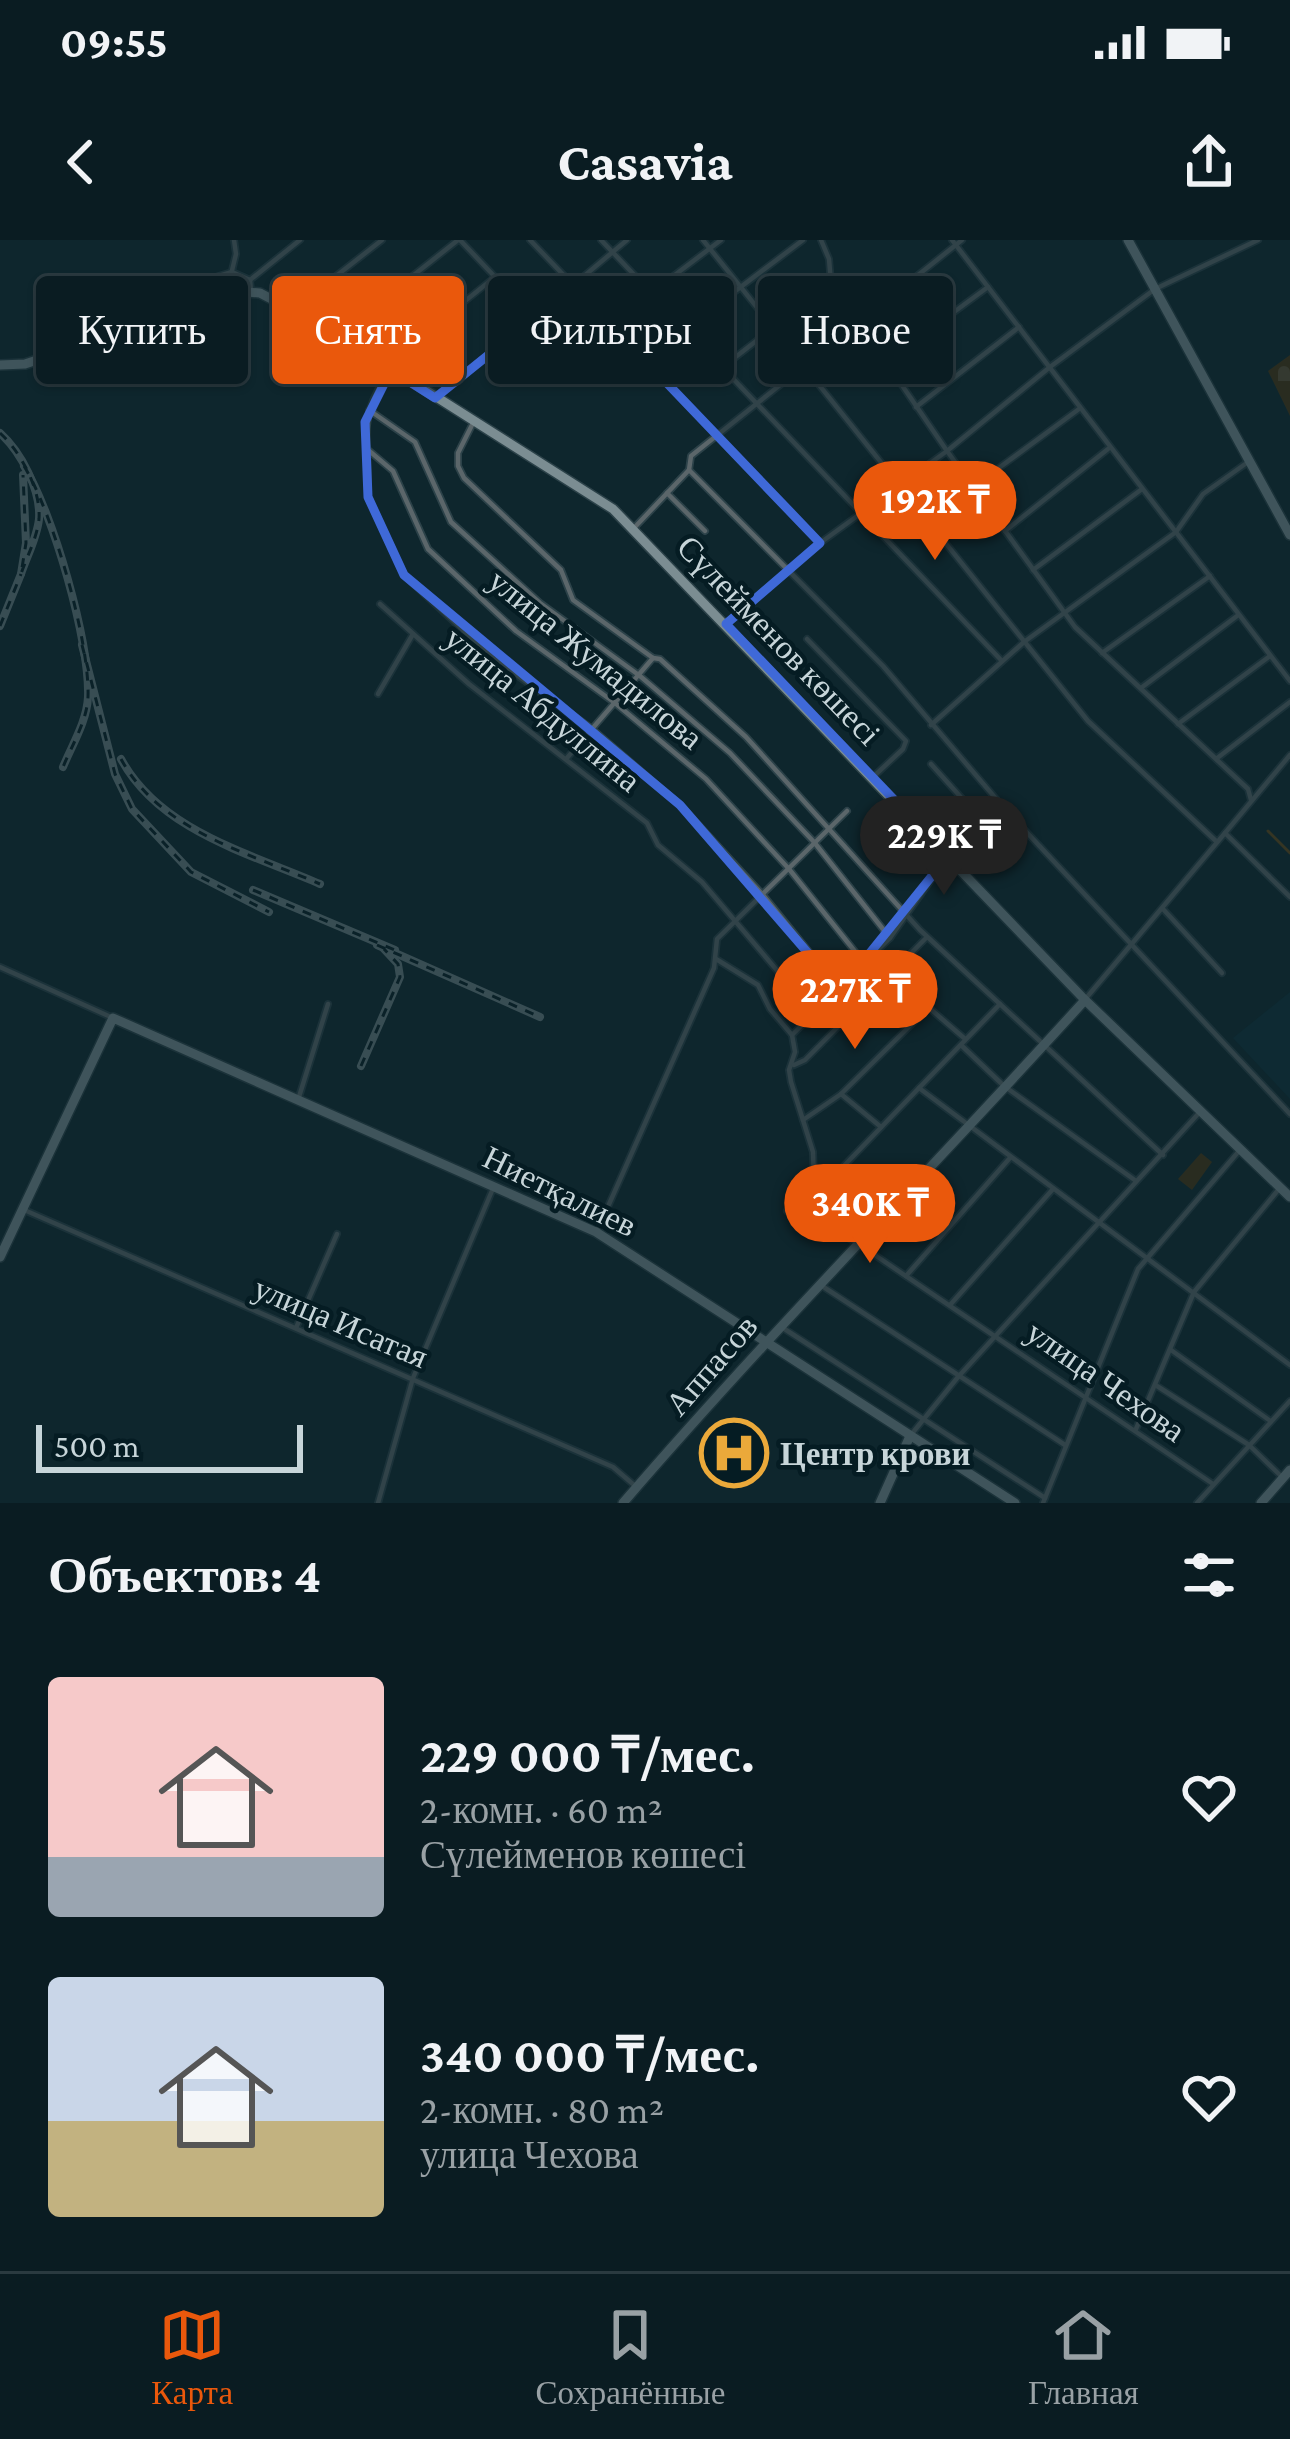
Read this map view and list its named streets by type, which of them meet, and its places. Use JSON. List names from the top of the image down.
{
  "streets": {
    "street": [
      "Сүлейменов көшесі",
      "улица Жумадилова",
      "улица Абдуллина",
      "Ниетқалиев",
      "улица Исатая",
      "Аппасов",
      "улица Чехова"
    ]
  },
  "crossings": [
    ["Сүлейменов көшесі", "Аппасов"],
    ["Ниетқалиев", "Аппасов"],
    ["улица Исатая", "Аппасов"],
    ["Аппасов", "улица Чехова"]
  ],
  "places": {
    "hospital": ["Центр крови"]
  },
  "scale_bar": "500 m",
  "page": {
    "status": "09:55",
    "header": "Casavia",
    "chip": [
      "Купить",
      "Снять",
      "Фильтры",
      "Новое"
    ],
    "price": [
      "192K ₸",
      "229K ₸",
      "227K ₸",
      "340K ₸"
    ],
    "scale": "500 m",
    "heading": "Объектов: 4",
    "list": [
      {
        "name": "229 000 ₸/мес.",
        "note": "2-комн. · 60 m² · Сүлейменов көшесі"
      },
      {
        "name": "340 000 ₸/мес.",
        "note": "2-комн. · 80 m² · улица Чехова"
      }
    ],
    "tabs": ["Карта", "Сохранённые", "Главная"]
  }
}
